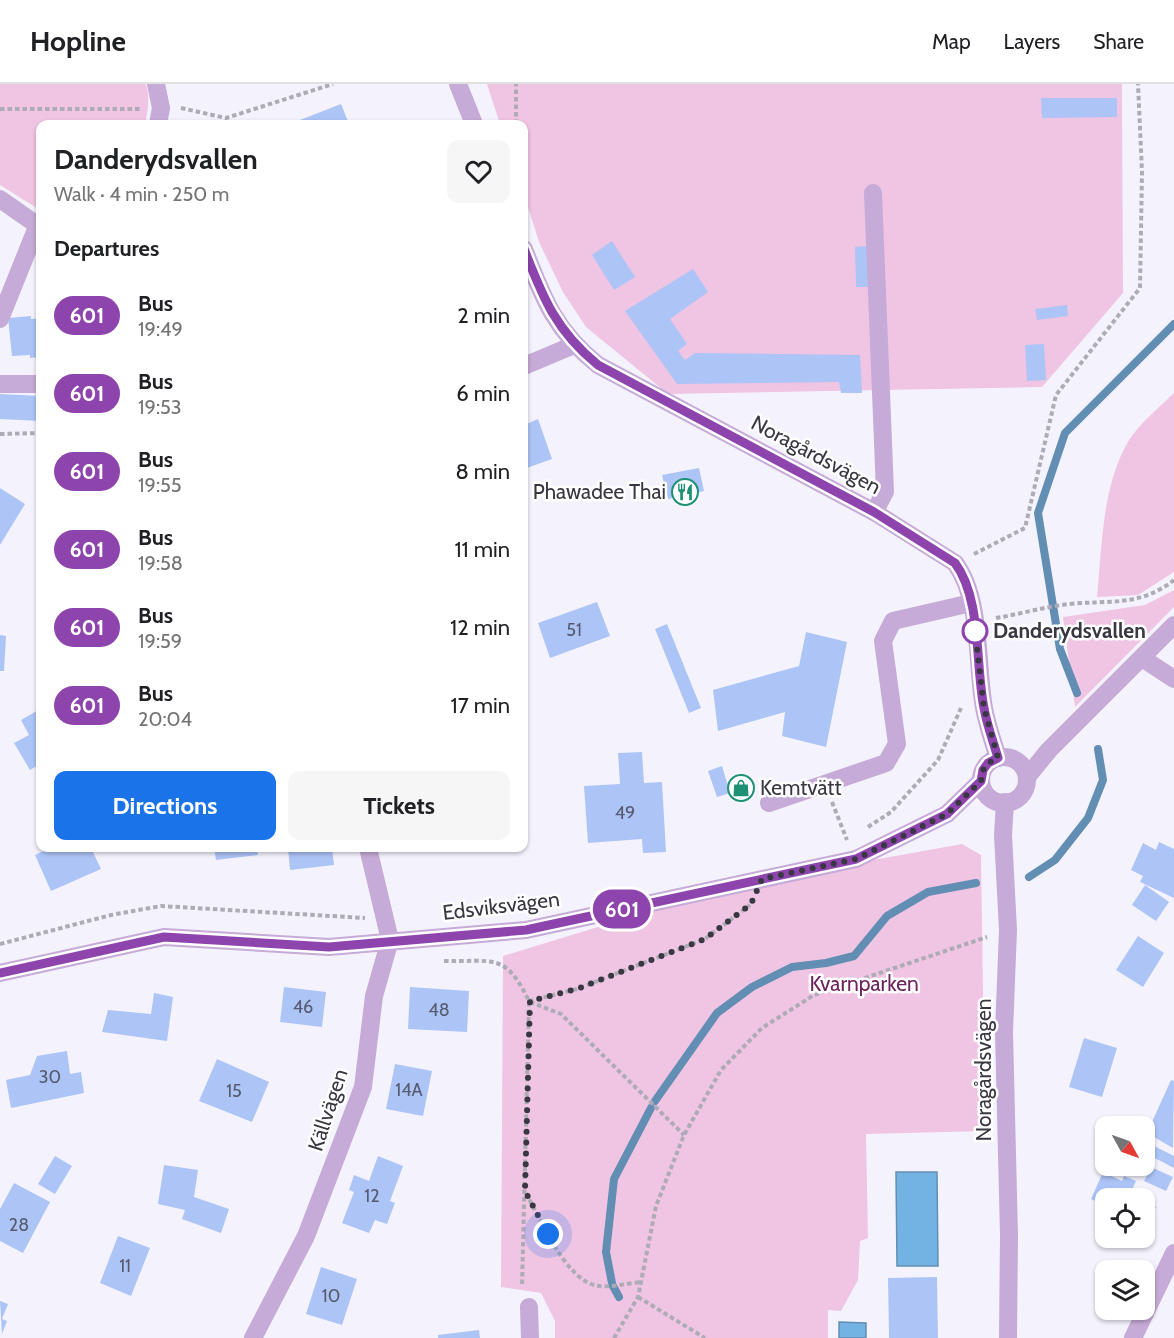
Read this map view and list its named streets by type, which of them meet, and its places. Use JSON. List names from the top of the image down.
{
  "streets": {
    "street": ["Noragårdsvägen", "Edsviksvägen", "Källvägen"]
  },
  "crossings": [
    ["Noragårdsvägen", "Edsviksvägen"],
    ["Edsviksvägen", "Källvägen"]
  ],
  "parks": ["Kvarnparken"],
  "places": {
    "restaurant": ["Phawadee Thai"],
    "other": ["Danderydsvallen"],
    "shop": ["Kemtvätt"]
  },
  "lines": ["bus line 601"],
  "house_numbers": [
    "51",
    "49",
    "46",
    "48",
    "30",
    "14A",
    "15",
    "12",
    "28",
    "11",
    "10"
  ],
  "north": "bottom right",
  "page": {
    "header": "Hopline",
    "nav": ["Map", "Layers", "Share"],
    "on_map": "601",
    "heading": [
      ["Danderydsvallen", "Walk · 4 min · 250 m"],
      "Departures"
    ],
    "list": [
      {
        "mark": "601",
        "name": "Bus",
        "note": "19:49",
        "value": "2 min"
      },
      {
        "mark": "601",
        "name": "Bus",
        "note": "19:53",
        "value": "6 min"
      },
      {
        "mark": "601",
        "name": "Bus",
        "note": "19:55",
        "value": "8 min"
      },
      {
        "mark": "601",
        "name": "Bus",
        "note": "19:58",
        "value": "11 min"
      },
      {
        "mark": "601",
        "name": "Bus",
        "note": "19:59",
        "value": "12 min"
      },
      {
        "mark": "601",
        "name": "Bus",
        "note": "20:04",
        "value": "17 min"
      }
    ],
    "buttons": ["Directions", "Tickets"]
  }
}
